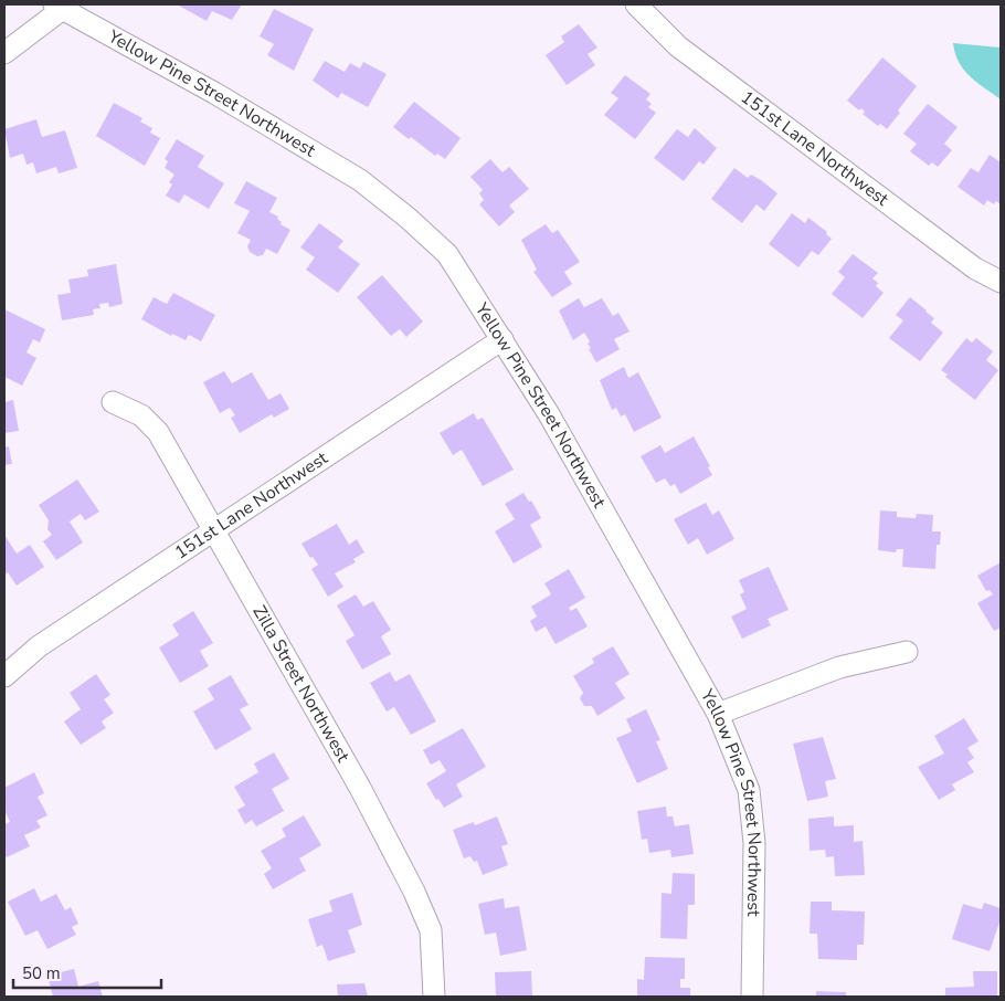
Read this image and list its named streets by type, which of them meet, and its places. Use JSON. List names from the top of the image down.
{
  "streets": {
    "street": ["Yellow Pine Street Northwest", "151st Lane Northwest", "Zilla Street Northwest"]
  },
  "crossings": [
    ["Yellow Pine Street Northwest", "151st Lane Northwest"],
    ["151st Lane Northwest", "Zilla Street Northwest"]
  ],
  "scale_bar": "50 m"
}
